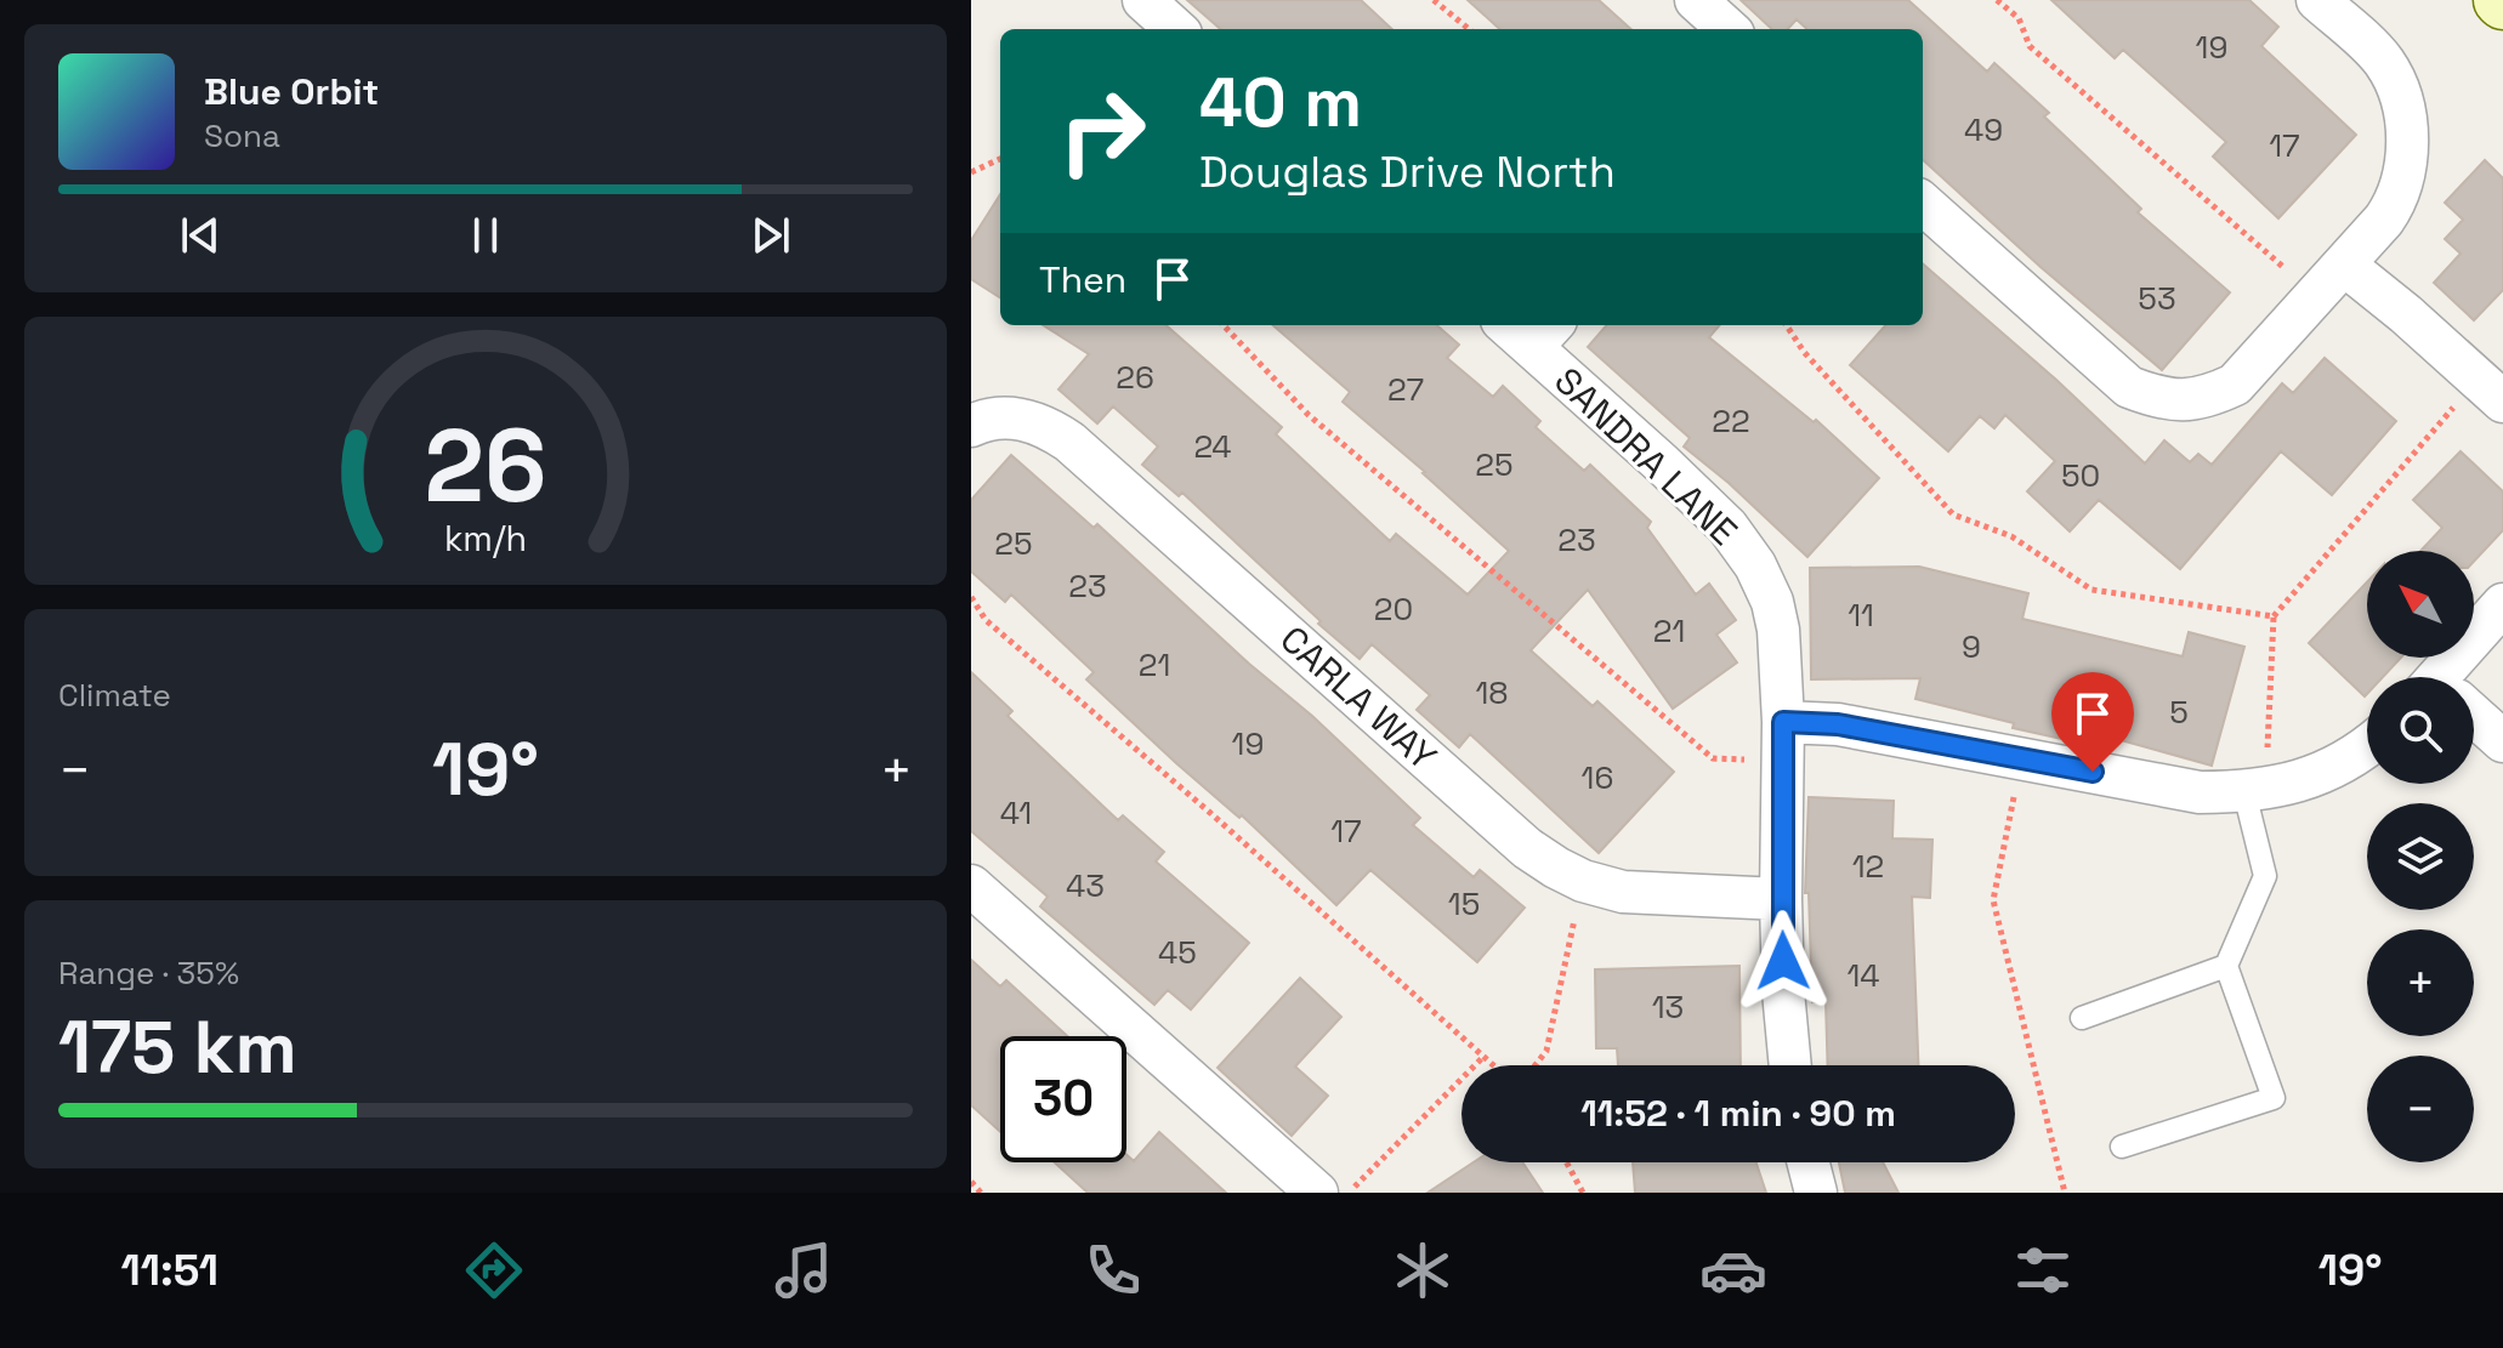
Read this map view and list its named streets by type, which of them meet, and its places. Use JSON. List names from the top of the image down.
{
  "streets": {
    "street": ["SANDRA LANE", "CARLA WAY"]
  },
  "crossings": [
    ["SANDRA LANE", "CARLA WAY"]
  ],
  "house_numbers": [
    "19",
    "49",
    "17",
    "53",
    "26",
    "27",
    "22",
    "24",
    "25",
    "50",
    "23",
    "25",
    "23",
    "20",
    "11",
    "21",
    "9",
    "21",
    "18",
    "5",
    "19",
    "16",
    "41",
    "17",
    "12",
    "43",
    "15",
    "45",
    "14",
    "13"
  ],
  "north": "top left",
  "page": {
    "turn": ["40 m", "Douglas Drive North"],
    "song": ["Blue Orbit", "Sona"],
    "then": "Then",
    "map_buttons": ["+", "−"],
    "tile": [
      "Climate",
      ["Range · 35%", "175 km"]
    ],
    "heat": ["−", "19°", "+"],
    "limit": "30",
    "trip": "11:52 · 1 min · 90 m",
    "tabs": ["11:51", "19°"],
    "gauge": ["26", "km/h"]
  }
}
